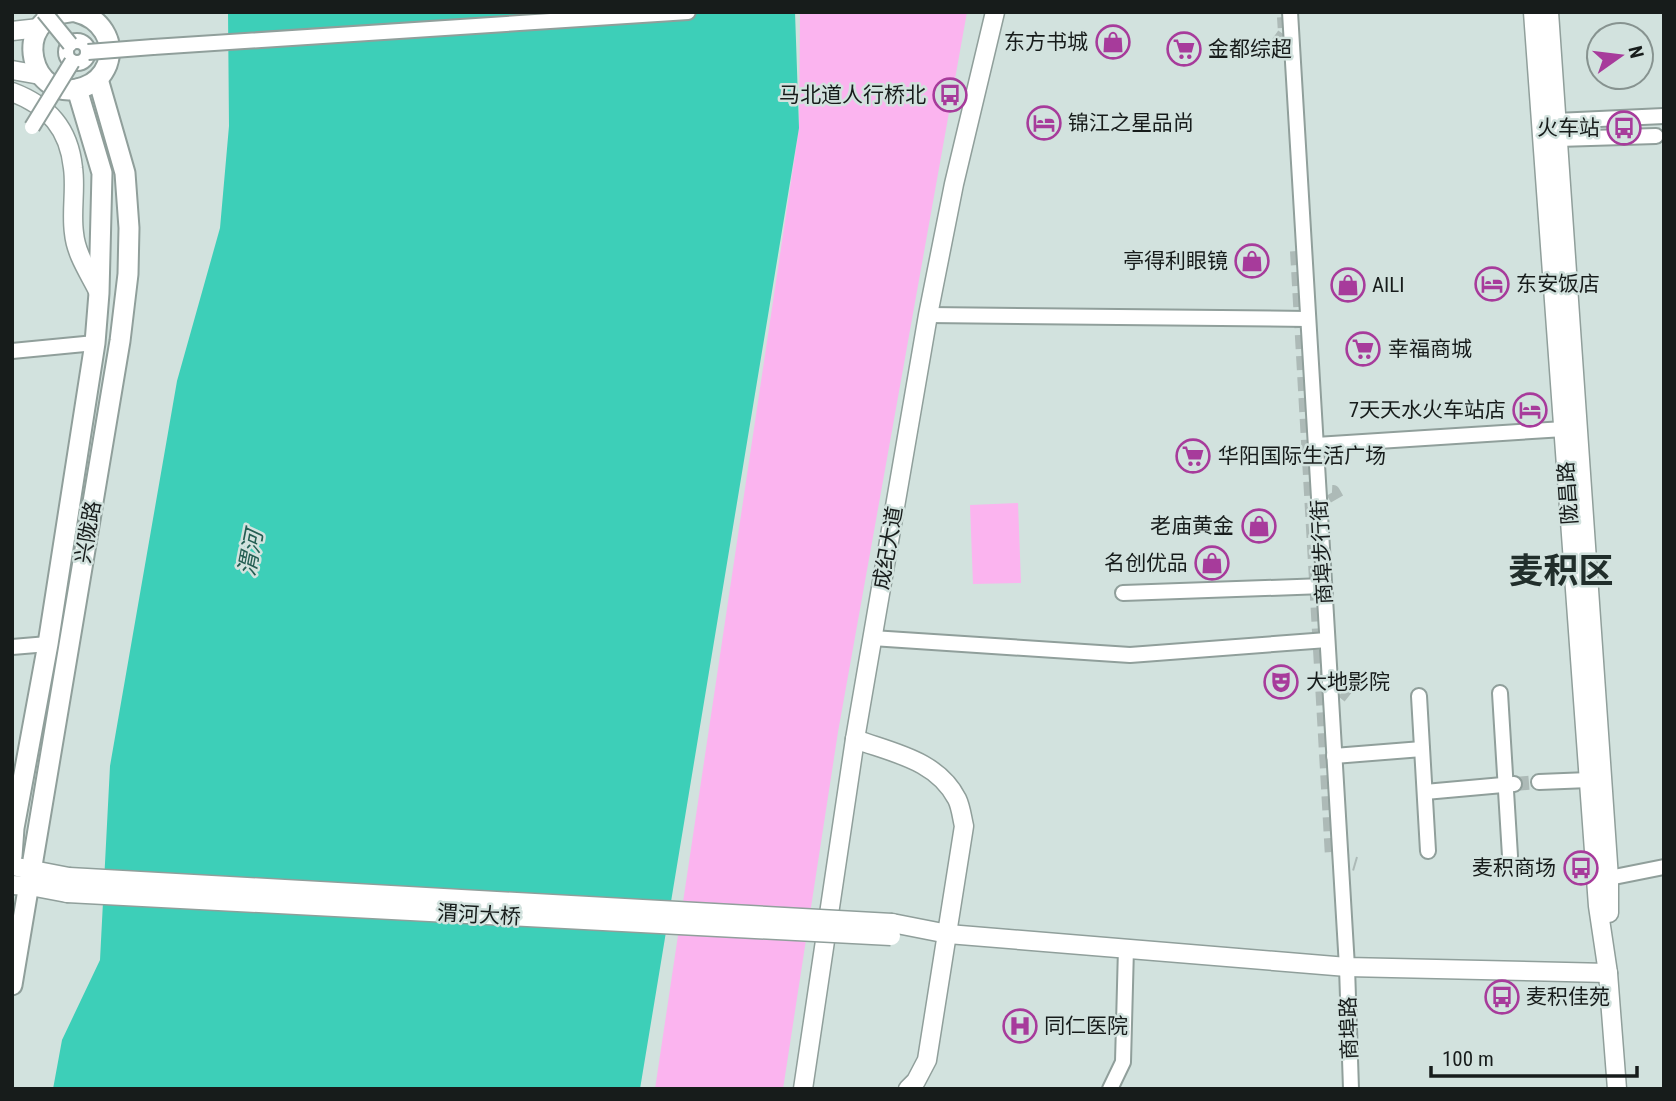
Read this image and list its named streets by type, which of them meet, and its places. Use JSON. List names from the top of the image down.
{
  "streets": {
    "highway": ["兴陇路"],
    "main road": ["陇昌路", "成纪大道", "渭河大桥"],
    "street": ["商埠步行街", "商埠路"]
  },
  "crossings": [
    ["陇昌路", "渭河大桥"],
    ["兴陇路", "渭河大桥"],
    ["商埠步行街", "渭河大桥"],
    ["商埠步行街", "商埠路"],
    ["渭河大桥", "商埠路"]
  ],
  "districts": ["麦积区"],
  "water": ["渭河"],
  "places": {
    "shop": [
      "东方书城",
      "亭得利眼镜",
      "AILI",
      "老庙黄金",
      "名创优品"
    ],
    "supermarket": ["金都综超", "幸福商城", "华阳国际生活广场"],
    "bus stop": [
      "马北道人行桥北",
      "火车站",
      "麦积商场",
      "麦积佳苑"
    ],
    "hotel": ["锦江之星品尚", "东安饭店", "7天天水火车站店"],
    "theatre": ["大地影院"],
    "hospital": ["同仁医院"]
  },
  "scale_bar": "100 m",
  "north": "right"
}
